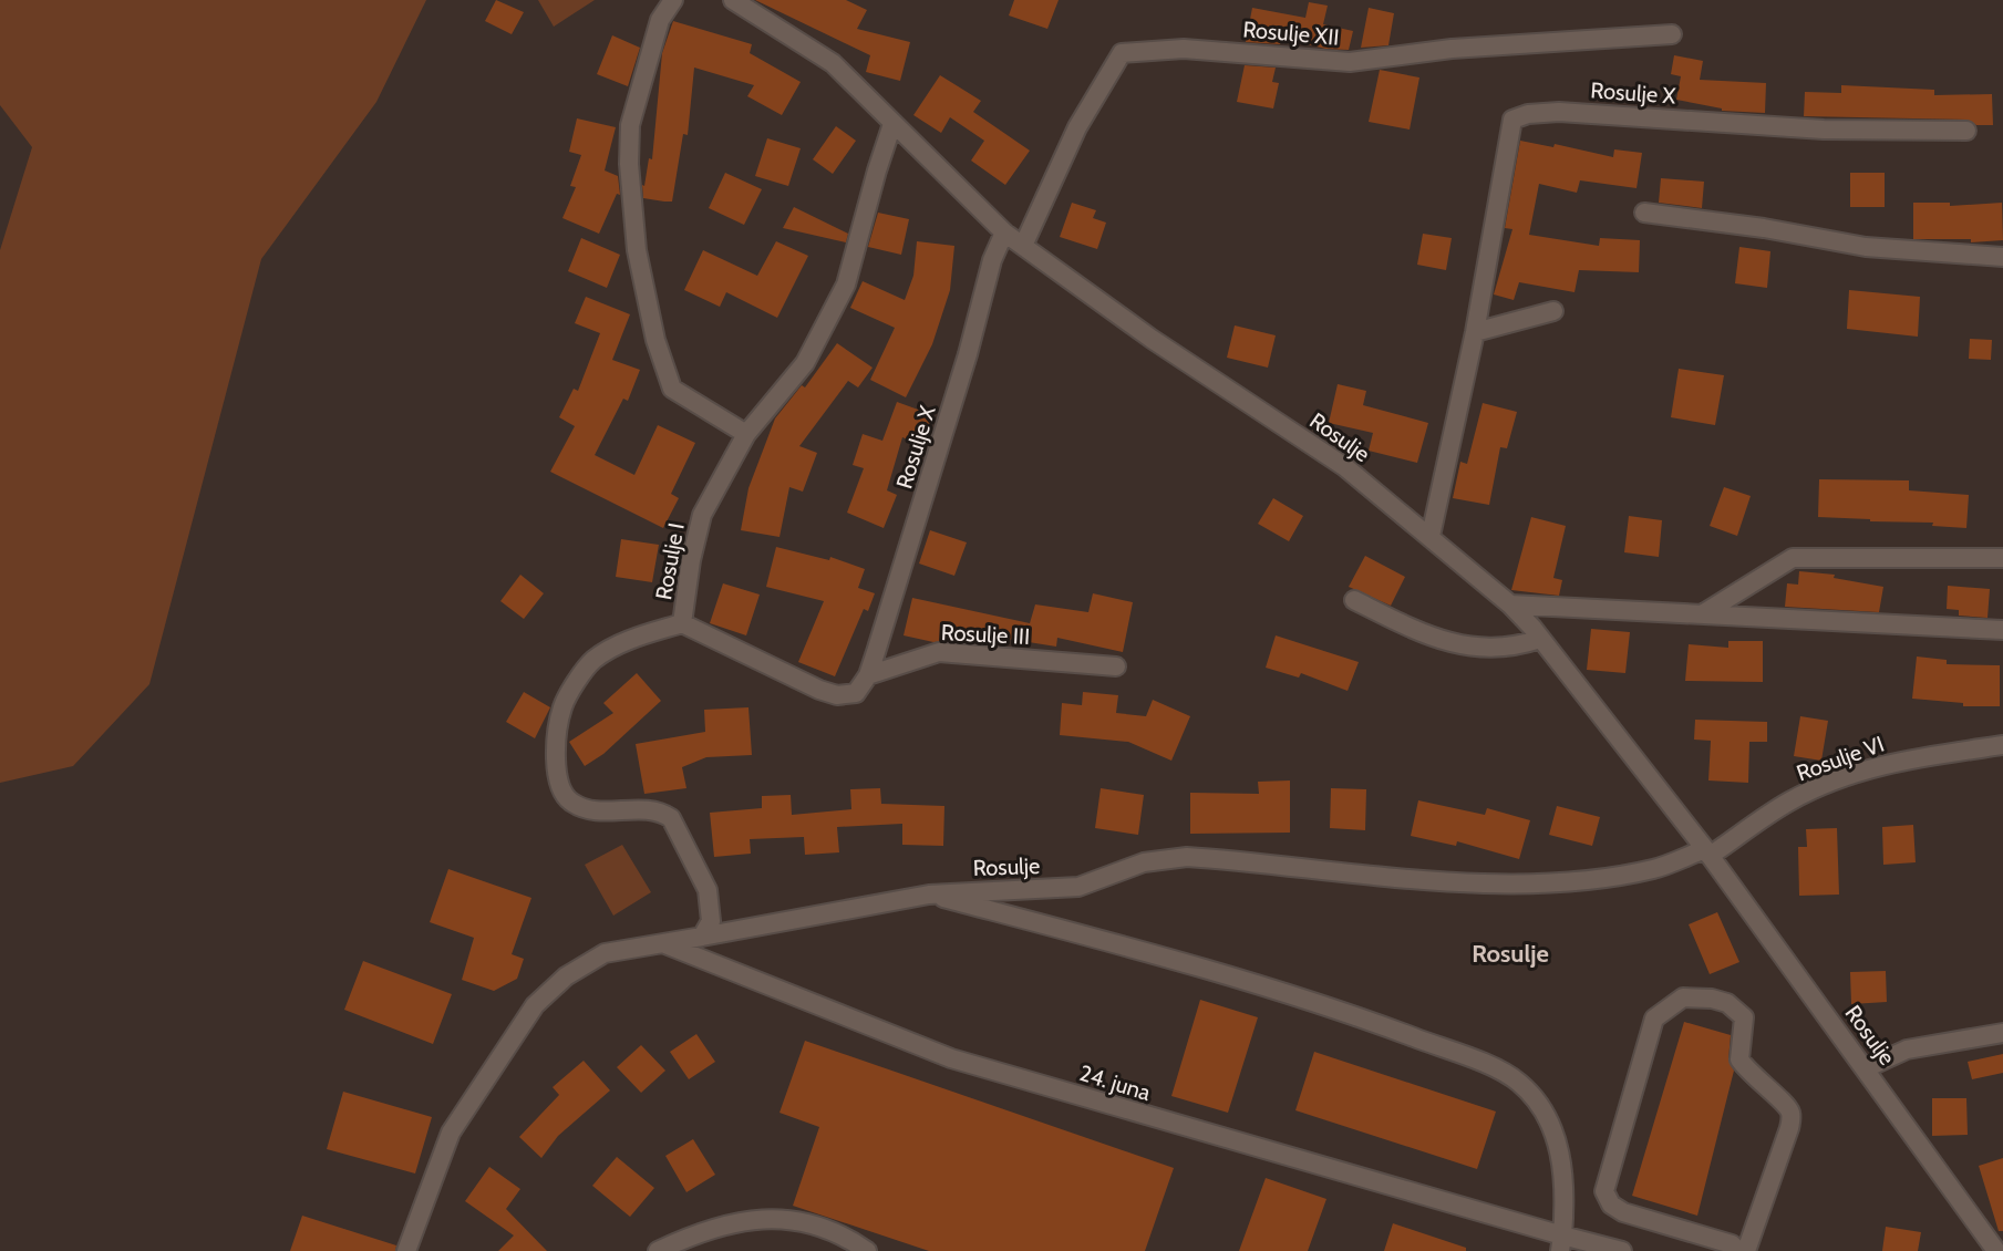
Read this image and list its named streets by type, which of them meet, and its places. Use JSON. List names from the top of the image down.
{
  "streets": {
    "street": [
      "Rosulje XII",
      "Rosulje X",
      "Rosulje",
      "Rosulje I",
      "Rosulje III",
      "Rosulje VI",
      "24. juna"
    ]
  },
  "crossings": [
    ["Rosulje XII", "Rosulje"],
    ["Rosulje X", "Rosulje"],
    ["Rosulje X", "Rosulje III"],
    ["Rosulje", "Rosulje I"],
    ["Rosulje", "Rosulje VI"],
    ["Rosulje I", "Rosulje III"]
  ],
  "districts": ["Rosulje"]
}
